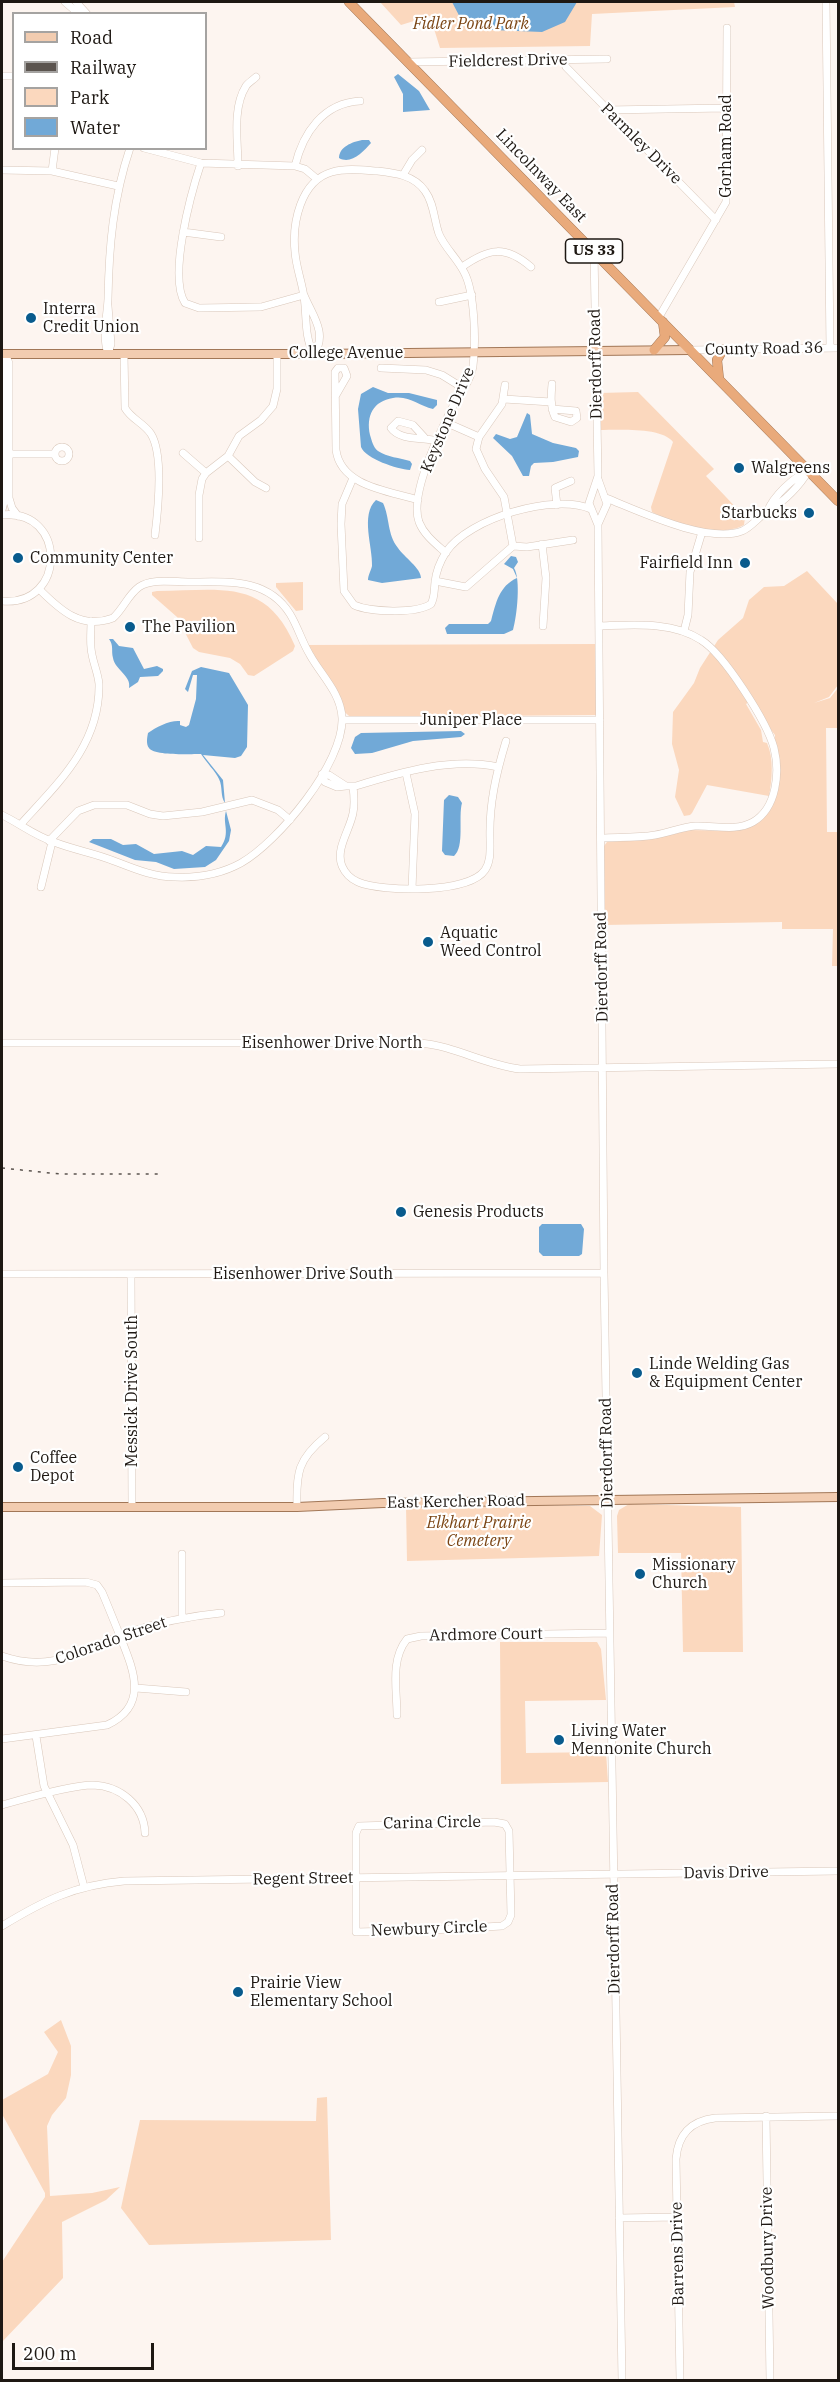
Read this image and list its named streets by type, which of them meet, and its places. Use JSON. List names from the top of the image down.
{
  "streets": {
    "highway": ["Lincolnway East", "US 33"],
    "main road": ["College Avenue", "East Kercher Road"],
    "street": [
      "Fieldcrest Drive",
      "Parmley Drive",
      "Gorham Road",
      "County Road 36",
      "Dierdorff Road",
      "Keystone Drive",
      "Juniper Place",
      "Eisenhower Drive North",
      "Eisenhower Drive South",
      "Messick Drive South",
      "Ardmore Court",
      "Colorado Street",
      "Carina Circle",
      "Davis Drive",
      "Regent Street",
      "Newbury Circle",
      "Woodbury Drive",
      "Barrens Drive"
    ]
  },
  "crossings": [
    ["Fieldcrest Drive", "Lincolnway East"],
    ["Parmley Drive", "Gorham Road"],
    ["Gorham Road", "Lincolnway East"],
    ["Lincolnway East", "County Road 36"],
    ["Lincolnway East", "College Avenue"],
    ["Lincolnway East", "Dierdorff Road"],
    ["County Road 36", "College Avenue"],
    ["College Avenue", "Dierdorff Road"],
    ["College Avenue", "Keystone Drive"],
    ["Dierdorff Road", "Juniper Place"],
    ["Dierdorff Road", "Eisenhower Drive North"],
    ["Dierdorff Road", "Eisenhower Drive South"],
    ["Dierdorff Road", "East Kercher Road"],
    ["Dierdorff Road", "Ardmore Court"],
    ["Dierdorff Road", "Davis Drive"],
    ["Dierdorff Road", "Regent Street"],
    ["Eisenhower Drive South", "Messick Drive South"],
    ["Messick Drive South", "East Kercher Road"],
    ["Carina Circle", "Regent Street"],
    ["Carina Circle", "Newbury Circle"],
    ["Davis Drive", "Regent Street"],
    ["Regent Street", "Newbury Circle"],
    ["Woodbury Drive", "Barrens Drive"]
  ],
  "parks": ["Fidler Pond Park", "Elkhart Prairie Cemetery"],
  "places": [
    "Interra Credit Union",
    "Walgreens",
    "Starbucks",
    "Community Center",
    "Fairfield Inn",
    "The Pavilion",
    "Aquatic Weed Control",
    "Genesis Products",
    "Linde Welding Gas & Equipment Center",
    "Coffee Depot",
    "Missionary Church",
    "Living Water Mennonite Church",
    "Prairie View Elementary School"
  ],
  "legend": [
    "Road",
    "Railway",
    "Park",
    "Water"
  ],
  "scale_bar": "200 m"
}
